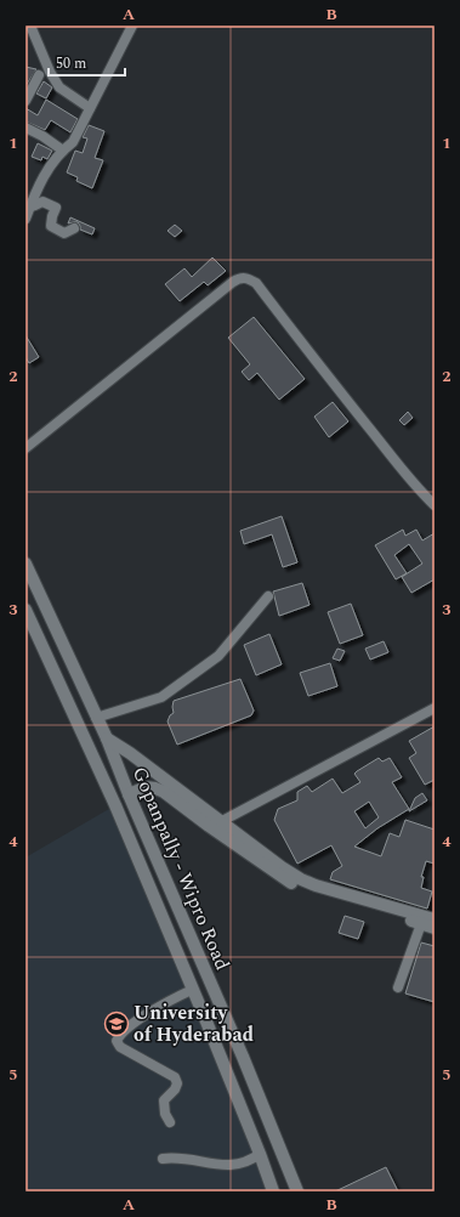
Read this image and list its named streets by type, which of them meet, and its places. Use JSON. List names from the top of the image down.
{
  "streets": {
    "main road": ["Gopanpally - Wipro Road"]
  },
  "places": {
    "school or university": ["University of Hyderabad"]
  },
  "scale_bar": "50 m",
  "grid": {
    "columns": ["A", "B"],
    "rows": [
      "1",
      "2",
      "3",
      "4",
      "5"
    ]
  }
}
